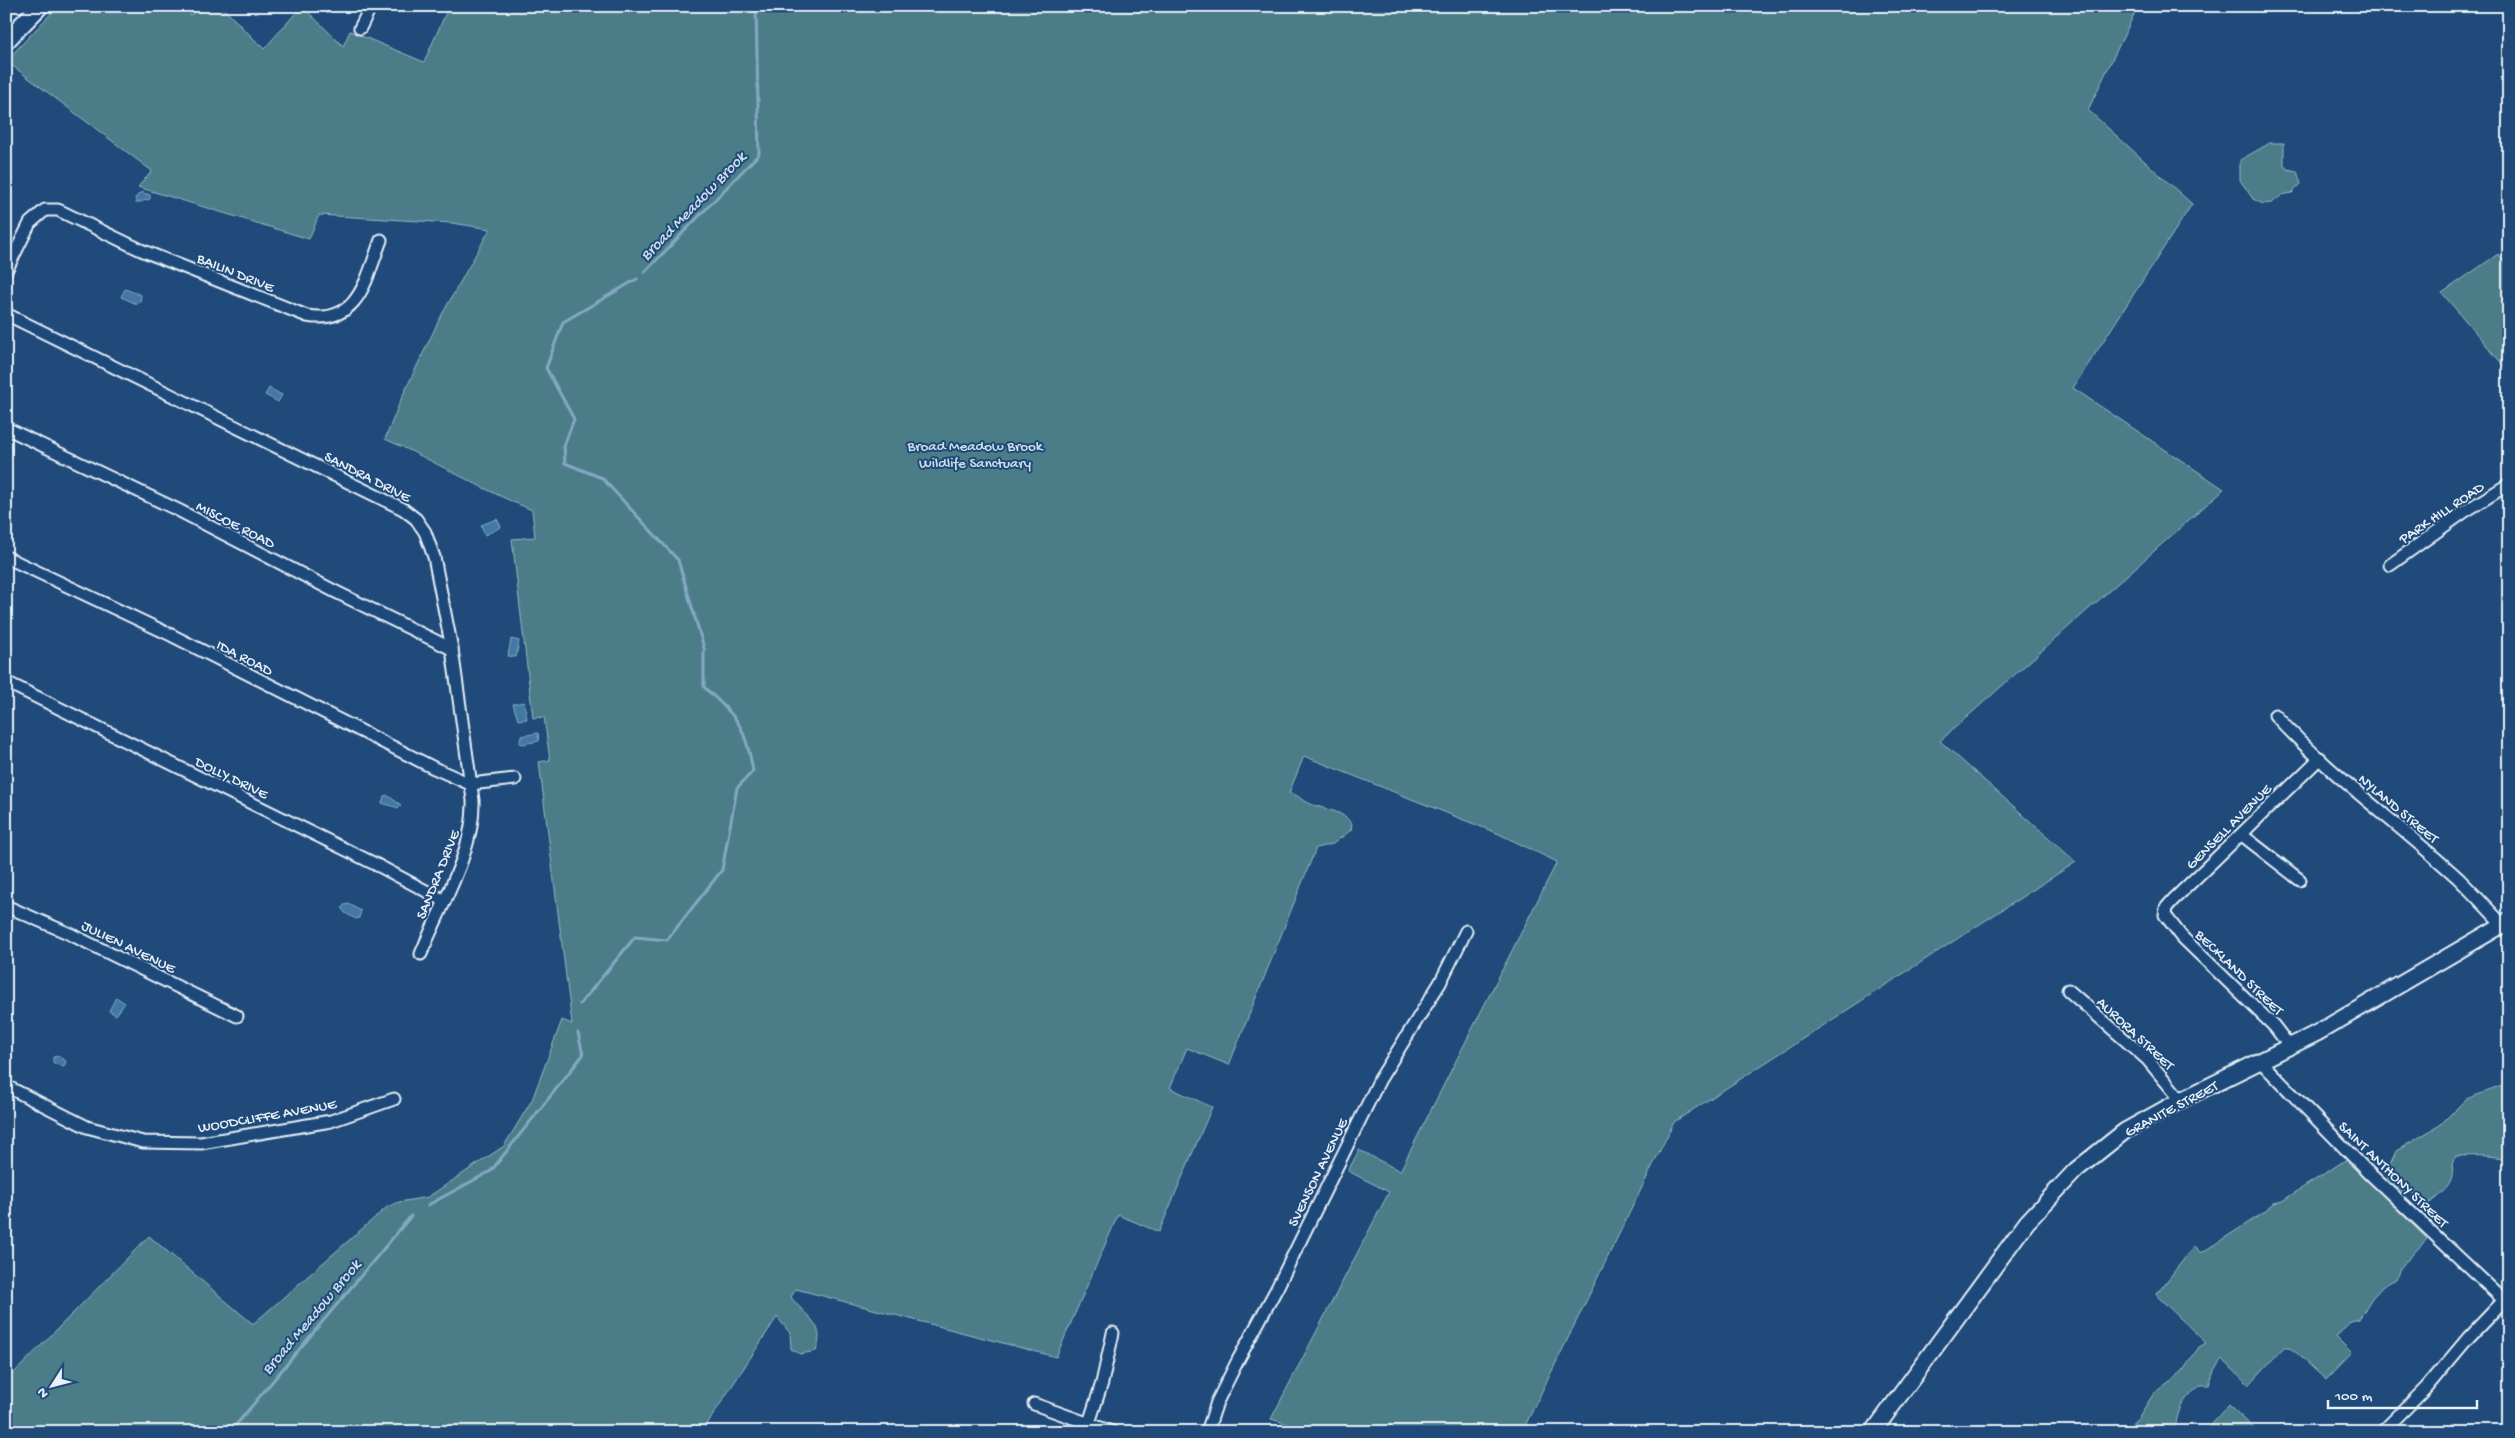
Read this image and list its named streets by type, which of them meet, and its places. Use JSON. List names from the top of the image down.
{
  "streets": {
    "street": [
      "BAILIN DRIVE",
      "SANDRA DRIVE",
      "PARK HILL ROAD",
      "MISCOE ROAD",
      "IDA ROAD",
      "DOLLY DRIVE",
      "NYLAND STREET",
      "GENSELL AVENUE",
      "JULIEN AVENUE",
      "BECKLAND STREET",
      "AURORA STREET",
      "GRANITE STREET",
      "WOODCLIFFE AVENUE",
      "SVENSON AVENUE",
      "SAINT ANTHONY STREET"
    ]
  },
  "crossings": [
    ["SANDRA DRIVE", "MISCOE ROAD"],
    ["SANDRA DRIVE", "IDA ROAD"],
    ["SANDRA DRIVE", "DOLLY DRIVE"],
    ["NYLAND STREET", "GENSELL AVENUE"],
    ["NYLAND STREET", "GRANITE STREET"],
    ["GENSELL AVENUE", "BECKLAND STREET"],
    ["BECKLAND STREET", "GRANITE STREET"],
    ["AURORA STREET", "GRANITE STREET"],
    ["GRANITE STREET", "SAINT ANTHONY STREET"]
  ],
  "water": ["Broad Meadow Brook"],
  "parks": ["Broad Meadow Brook Wildlife Sanctuary"],
  "scale_bar": "100 m",
  "north": "bottom left"
}
